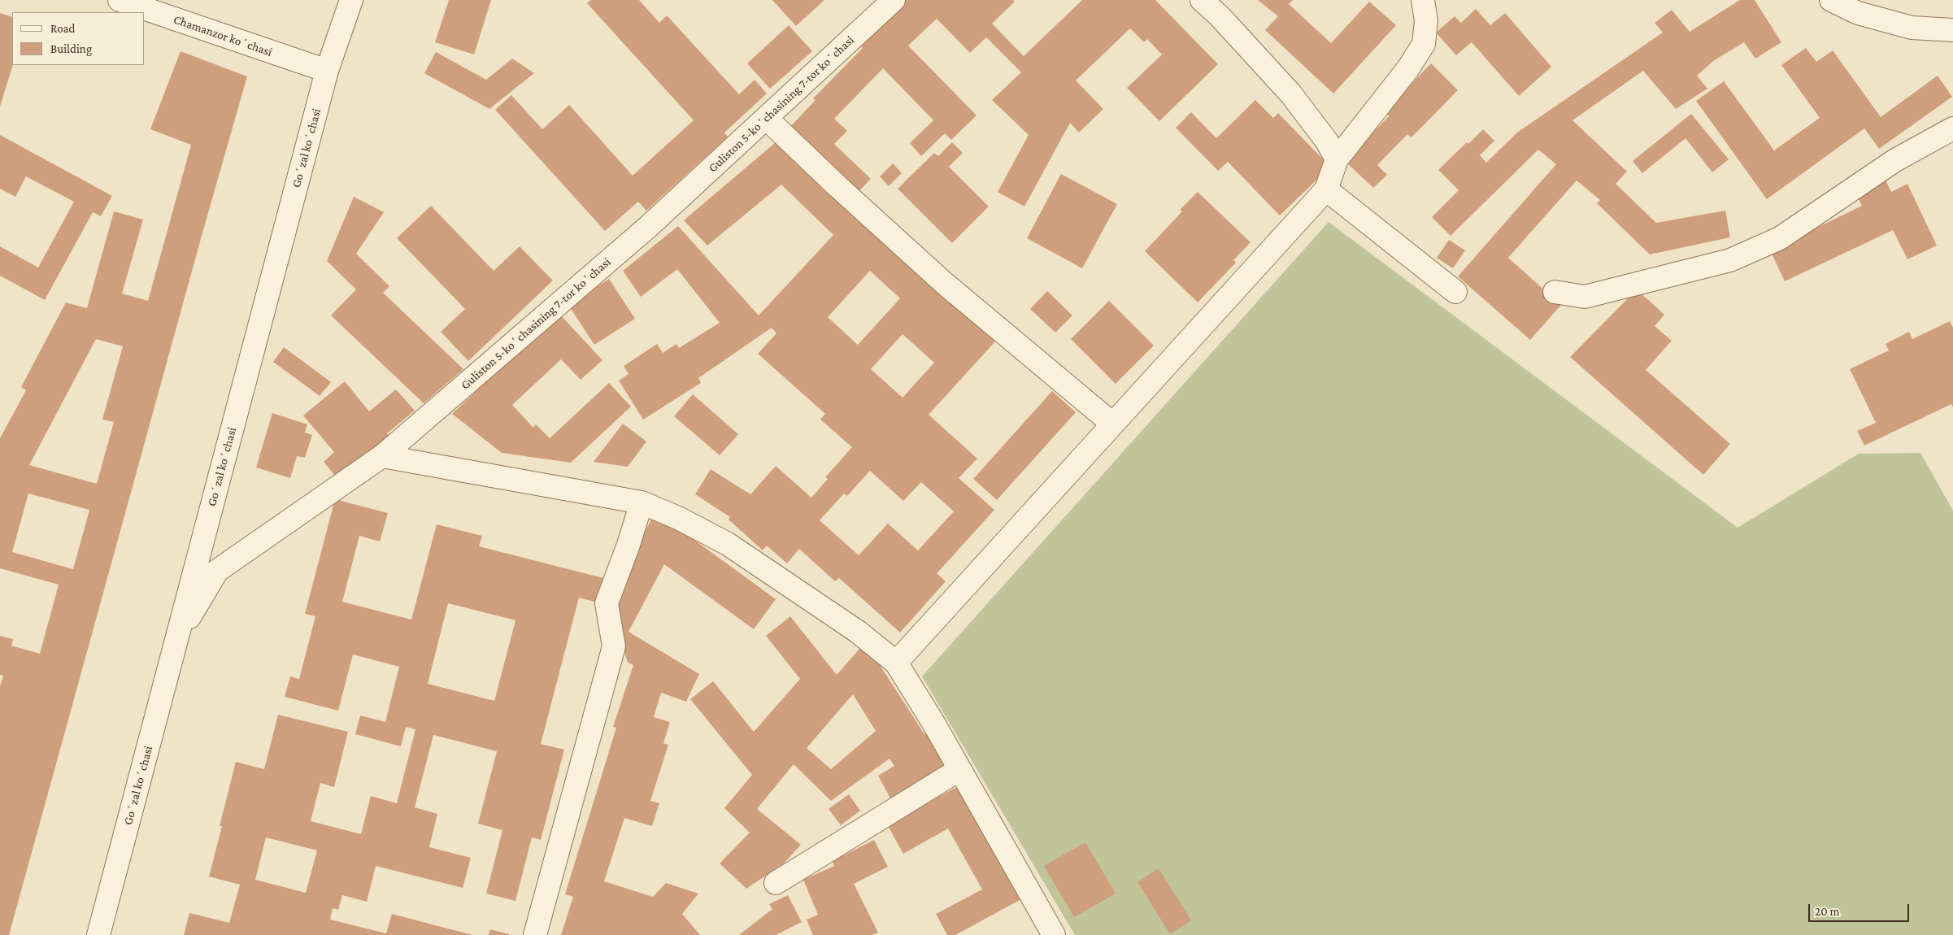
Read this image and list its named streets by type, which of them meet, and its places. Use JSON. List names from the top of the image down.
{
  "streets": {
    "street": ["Chamanzor koʻchasi", "Guliston 5-koʻchasining 7-tor koʻchasi", "Goʻzal koʻchasi"]
  },
  "crossings": [
    ["Chamanzor koʻchasi", "Goʻzal koʻchasi"],
    ["Guliston 5-koʻchasining 7-tor koʻchasi", "Goʻzal koʻchasi"]
  ],
  "legend": ["Road", "Building"],
  "scale_bar": "20 m"
}
